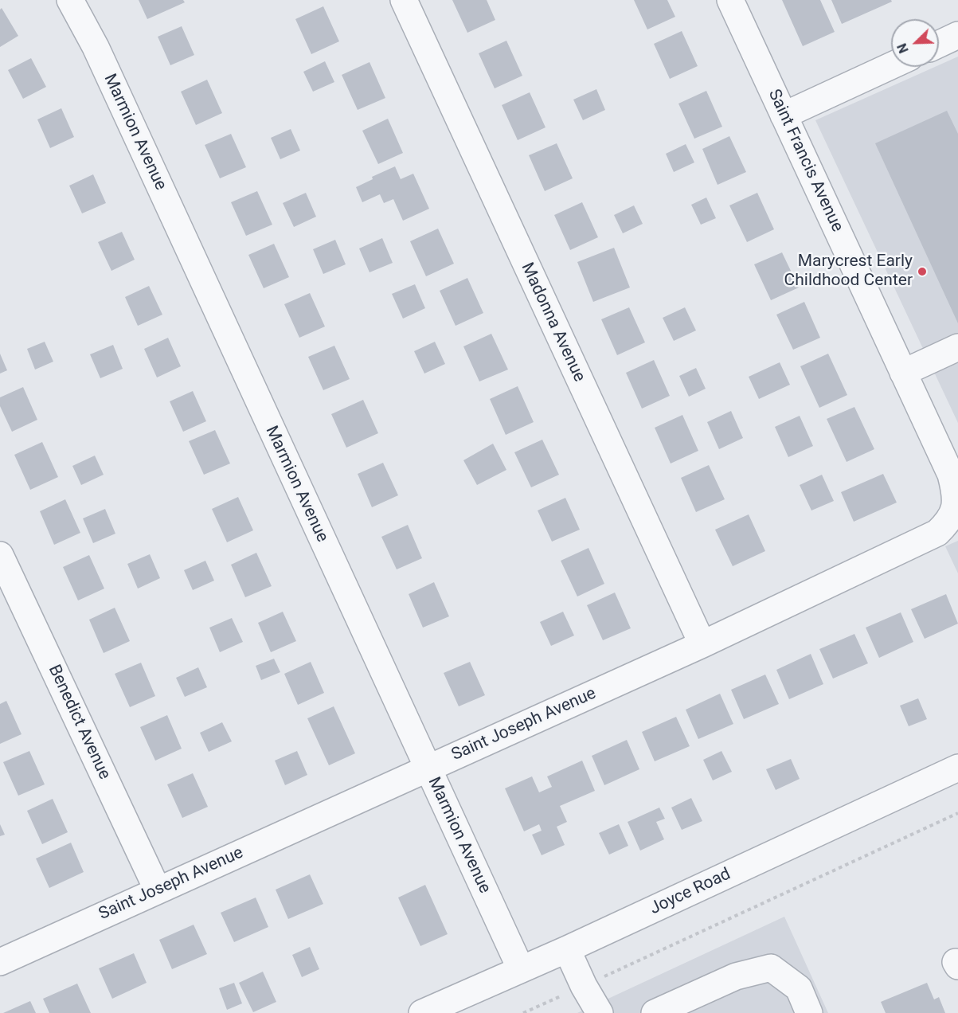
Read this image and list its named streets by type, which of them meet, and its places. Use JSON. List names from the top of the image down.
{
  "streets": {
    "street": [
      "Marmion Avenue",
      "Saint Francis Avenue",
      "Madonna Avenue",
      "Benedict Avenue",
      "Saint Joseph Avenue",
      "Joyce Road"
    ]
  },
  "crossings": [
    ["Marmion Avenue", "Saint Joseph Avenue"],
    ["Marmion Avenue", "Joyce Road"],
    ["Saint Francis Avenue", "Saint Joseph Avenue"],
    ["Madonna Avenue", "Saint Joseph Avenue"],
    ["Benedict Avenue", "Saint Joseph Avenue"]
  ],
  "places": ["Marycrest Early Childhood Center"],
  "north": "bottom left"
}
